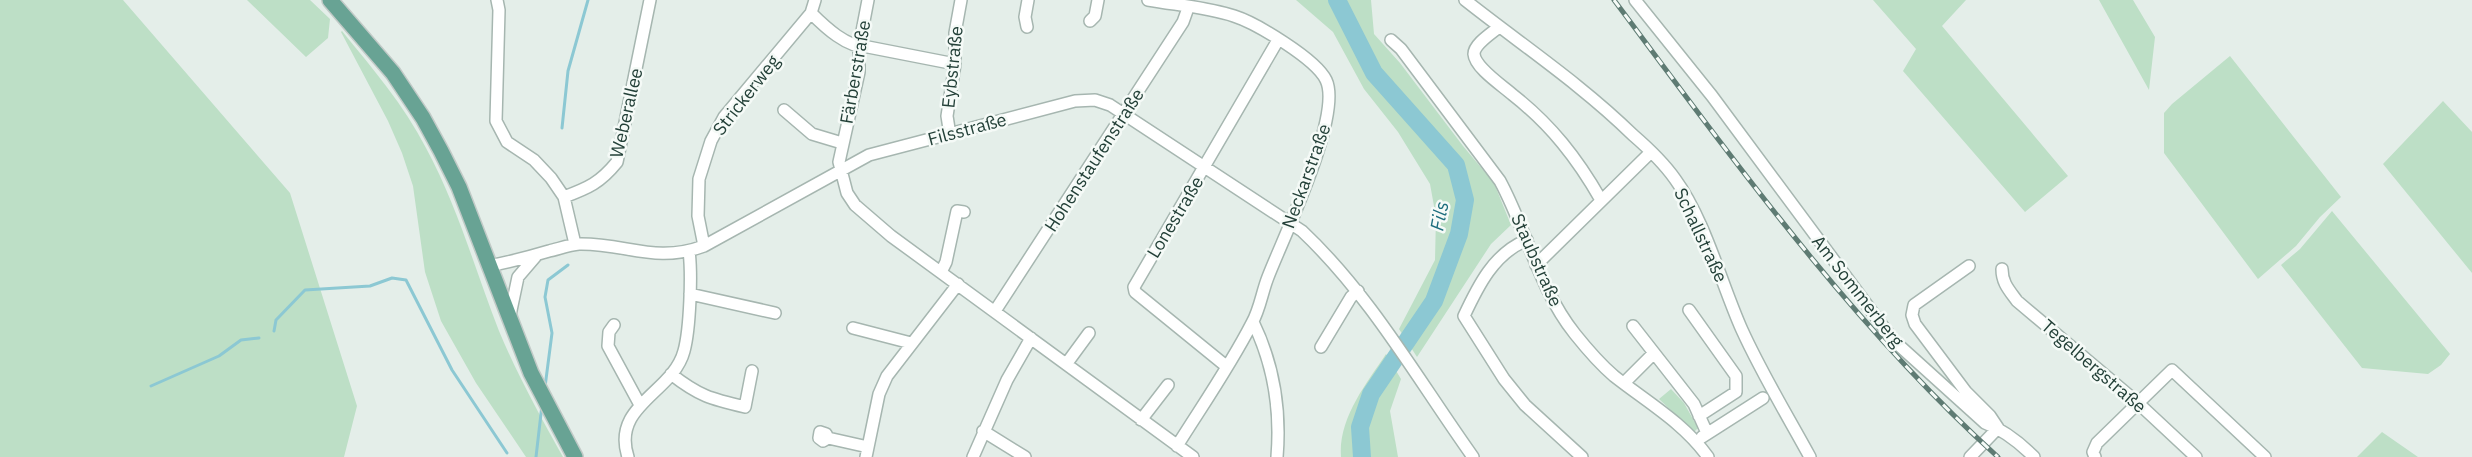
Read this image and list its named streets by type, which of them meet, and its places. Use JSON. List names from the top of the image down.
{
  "streets": {
    "street": [
      "Eybstraße",
      "Färberstraße",
      "Strickerweg",
      "Weberallee",
      "Filsstraße",
      "Hohenstaufenstraße",
      "Neckarstraße",
      "Lonestraße",
      "Schallstraße",
      "Staubstraße",
      "Am Sommerberg",
      "Tegelbergstraße"
    ]
  },
  "crossings": [
    ["Eybstraße", "Filsstraße"],
    ["Färberstraße", "Filsstraße"],
    ["Strickerweg", "Filsstraße"],
    ["Filsstraße", "Hohenstaufenstraße"],
    ["Filsstraße", "Neckarstraße"],
    ["Filsstraße", "Lonestraße"],
    ["Hohenstaufenstraße", "Neckarstraße"],
    ["Neckarstraße", "Lonestraße"]
  ],
  "water": ["Fils"]
}
